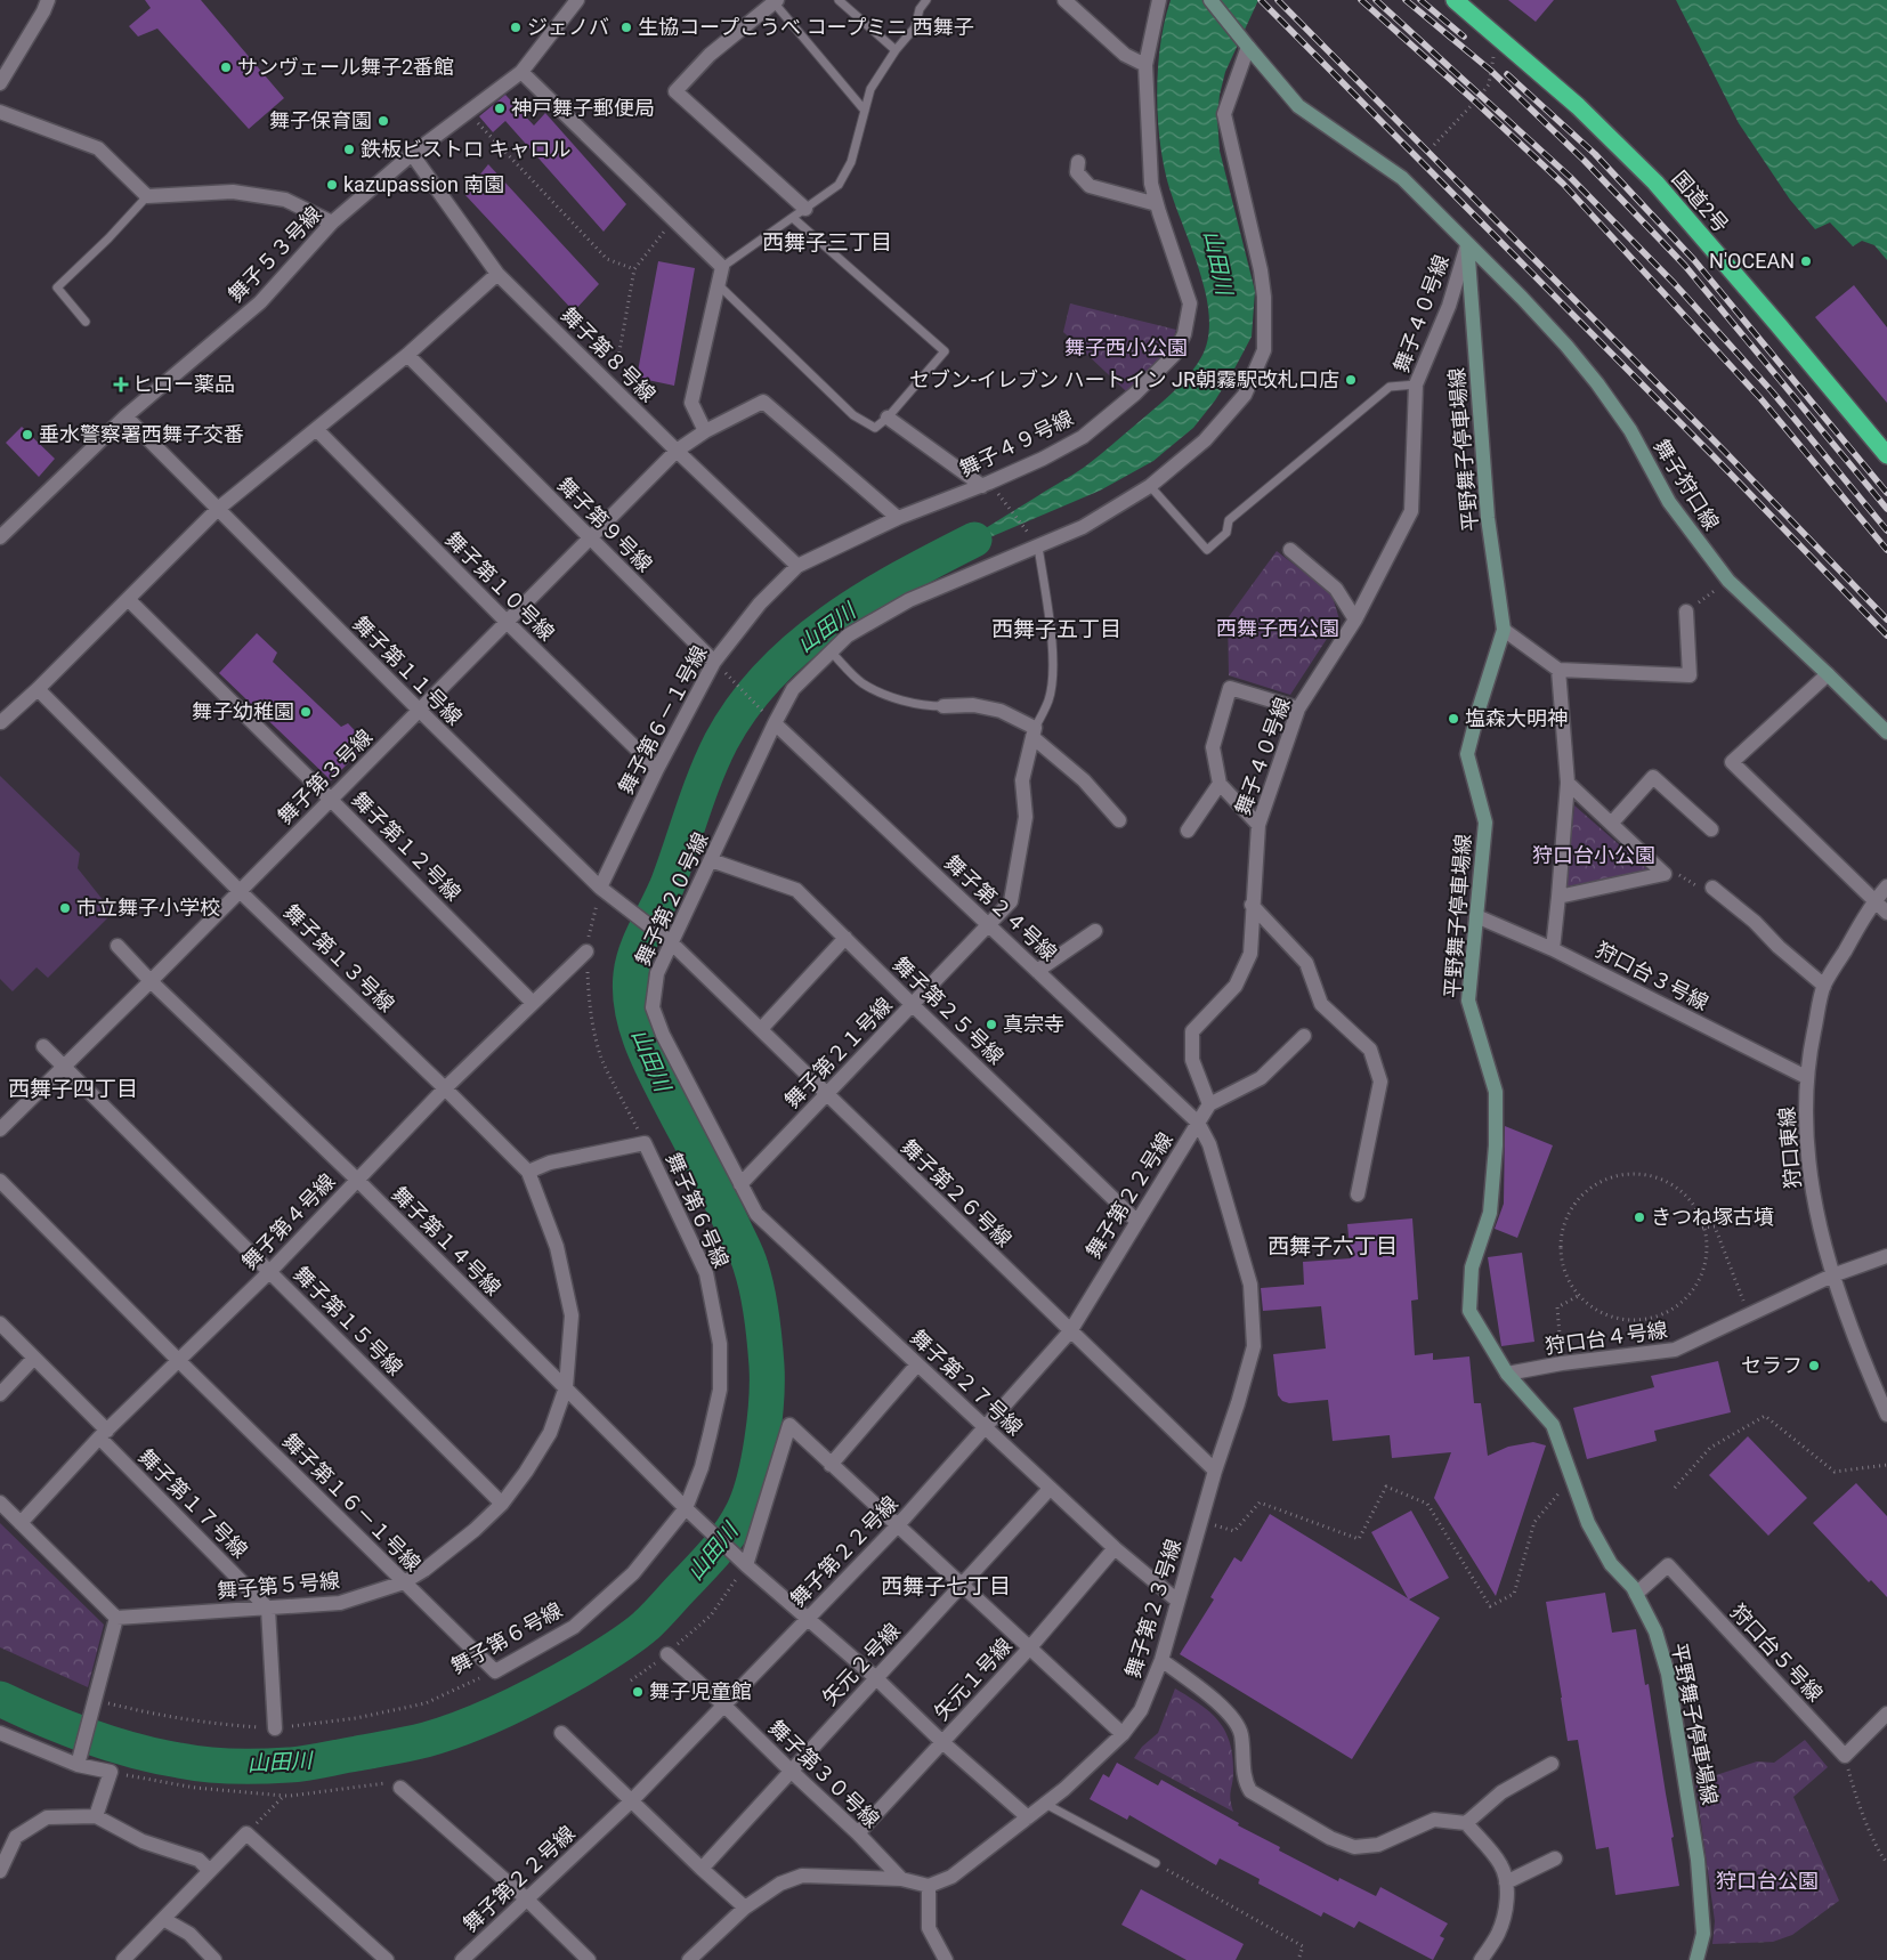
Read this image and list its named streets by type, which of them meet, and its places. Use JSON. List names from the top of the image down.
{
  "streets": {
    "highway": ["国道2号"],
    "main road": ["平野舞子停車場線", "舞子狩口線"],
    "street": [
      "舞子５３号線",
      "舞子４０号線",
      "舞子第８号線",
      "舞子４９号線",
      "舞子第９号線",
      "舞子第１０号線",
      "舞子第１１号線",
      "舞子第６－１号線",
      "舞子第３号線",
      "舞子第１２号線",
      "舞子第２０号線",
      "舞子第２４号線",
      "舞子第１３号線",
      "狩口台３号線",
      "舞子第２５号線",
      "舞子第２１号線",
      "狩口東線",
      "舞子第２６号線",
      "舞子第２２号線",
      "舞子第６号線",
      "舞子第４号線",
      "舞子第１４号線",
      "舞子第１５号線",
      "狩口台４号線",
      "舞子第２７号線",
      "舞子第１６－１号線",
      "舞子第１７号線",
      "舞子第５号線",
      "舞子第２３号線",
      "狩口台５号線",
      "矢元２号線",
      "矢元１号線",
      "舞子第３０号線"
    ]
  },
  "crossings": [
    ["舞子５３号線", "舞子第８号線"],
    ["舞子５３号線", "舞子第１１号線"],
    ["舞子４０号線", "平野舞子停車場線"],
    ["舞子４０号線", "舞子狩口線"],
    ["舞子第８号線", "舞子第６－１号線"],
    ["舞子第８号線", "舞子第３号線"],
    ["舞子４９号線", "舞子第６－１号線"],
    ["舞子４９号線", "舞子第３号線"],
    ["平野舞子停車場線", "舞子狩口線"],
    ["平野舞子停車場線", "狩口台３号線"],
    ["平野舞子停車場線", "狩口台４号線"],
    ["平野舞子停車場線", "狩口台５号線"],
    ["舞子第９号線", "舞子第６－１号線"],
    ["舞子第９号線", "舞子第３号線"],
    ["舞子第１０号線", "舞子第６－１号線"],
    ["舞子第１０号線", "舞子第３号線"],
    ["舞子第１１号線", "舞子第６－１号線"],
    ["舞子第１１号線", "舞子第３号線"],
    ["舞子第１１号線", "舞子第２０号線"],
    ["舞子第１１号線", "舞子第２６号線"],
    ["舞子第１１号線", "舞子第６号線"],
    ["舞子第６－１号線", "舞子第３号線"],
    ["舞子第６－１号線", "舞子第６号線"],
    ["舞子第３号線", "舞子第１２号線"],
    ["舞子第３号線", "舞子第１３号線"],
    ["舞子第３号線", "舞子第１４号線"],
    ["舞子第３号線", "舞子第１５号線"],
    ["舞子第１２号線", "舞子第４号線"],
    ["舞子第２０号線", "舞子第２４号線"],
    ["舞子第２０号線", "舞子第２５号線"],
    ["舞子第２０号線", "舞子第２１号線"],
    ["舞子第２０号線", "舞子第２６号線"],
    ["舞子第２０号線", "舞子第２７号線"],
    ["舞子第２４号線", "舞子第２１号線"],
    ["舞子第２４号線", "舞子第２２号線"],
    ["舞子第２４号線", "舞子第２３号線"],
    ["舞子第１３号線", "舞子第４号線"],
    ["舞子第１３号線", "舞子第５号線"],
    ["狩口台３号線", "狩口東線"],
    ["舞子第２５号線", "舞子第２１号線"],
    ["舞子第２５号線", "舞子第２２号線"],
    ["舞子第２１号線", "舞子第２６号線"],
    ["舞子第２１号線", "舞子第２７号線"],
    ["狩口東線", "狩口台４号線"],
    ["舞子第２６号線", "舞子第２２号線"],
    ["舞子第２６号線", "舞子第２３号線"],
    ["舞子第２２号線", "舞子第１４号線"],
    ["舞子第２２号線", "舞子第２７号線"],
    ["舞子第２２号線", "舞子第２３号線"],
    ["舞子第２２号線", "舞子第３０号線"],
    ["舞子第６号線", "舞子第４号線"],
    ["舞子第６号線", "舞子第１４号線"],
    ["舞子第６号線", "舞子第１６－１号線"],
    ["舞子第４号線", "舞子第１４号線"],
    ["舞子第４号線", "舞子第１５号線"],
    ["舞子第４号線", "舞子第１６－１号線"],
    ["舞子第４号線", "舞子第１７号線"],
    ["舞子第１４号線", "舞子第５号線"],
    ["舞子第１４号線", "舞子第２３号線"],
    ["舞子第１４号線", "矢元２号線"],
    ["舞子第１４号線", "矢元１号線"],
    ["舞子第１５号線", "舞子第５号線"],
    ["舞子第２７号線", "舞子第２３号線"],
    ["舞子第２７号線", "矢元２号線"],
    ["舞子第２７号線", "矢元１号線"],
    ["舞子第１６－１号線", "舞子第５号線"],
    ["舞子第１７号線", "舞子第５号線"],
    ["矢元２号線", "舞子第３０号線"],
    ["矢元１号線", "舞子第３０号線"]
  ],
  "districts": [
    "西舞子三丁目",
    "西舞子五丁目",
    "西舞子四丁目",
    "西舞子六丁目",
    "西舞子七丁目"
  ],
  "water": ["山田川"],
  "parks": [
    "舞子西小公園",
    "西舞子西公園",
    "狩口台小公園",
    "狩口台公園"
  ],
  "places": {
    "other": [
      "ジェノバ",
      "生協コープこうべ コープミニ 西舞子",
      "サンヴェール舞子2番館",
      "神戸舞子郵便局",
      "舞子保育園",
      "鉄板ビストロ キャロル",
      "kazupassion 南園",
      "N'OCEAN",
      "セブン-イレブン ハートイン JR朝霧駅改札口店",
      "垂水警察署西舞子交番",
      "舞子幼稚園",
      "塩森大明神",
      "市立舞子小学校",
      "真宗寺",
      "きつね塚古墳",
      "セラフ",
      "舞子児童館"
    ],
    "health": ["ヒロー薬品"]
  }
}
